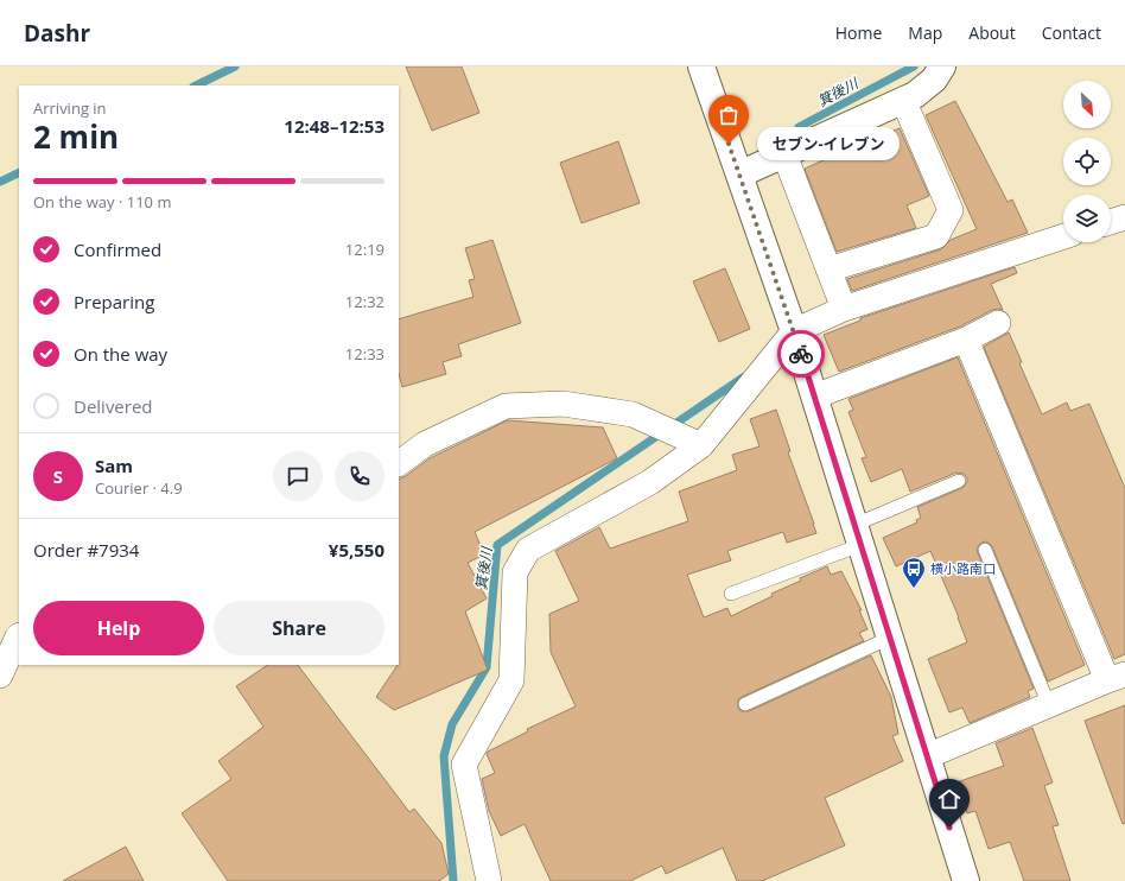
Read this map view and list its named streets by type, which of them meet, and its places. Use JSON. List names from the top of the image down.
{
  "water": ["箕後川"],
  "places": {
    "other": ["セブン-イレブン"],
    "bus stop": ["横小路南口"]
  },
  "north": "bottom right",
  "page": {
    "header": "Dashr",
    "nav": [
      "Home",
      "Map",
      "About",
      "Contact"
    ],
    "heading": ["2 min", "Arriving in", "12:48–12:53"],
    "panel": [
      "Sam",
      "Courier · 4.9",
      "Order #7934",
      "¥5,550"
    ],
    "bubble": "セブン-イレブン",
    "bar": "On the way · 110 m",
    "list": [
      ["Confirmed", "12:19"],
      ["Preparing", "12:32"],
      ["On the way", "12:33"],
      "Delivered"
    ],
    "round": "S",
    "buttons": ["Help", "Share"]
  }
}
